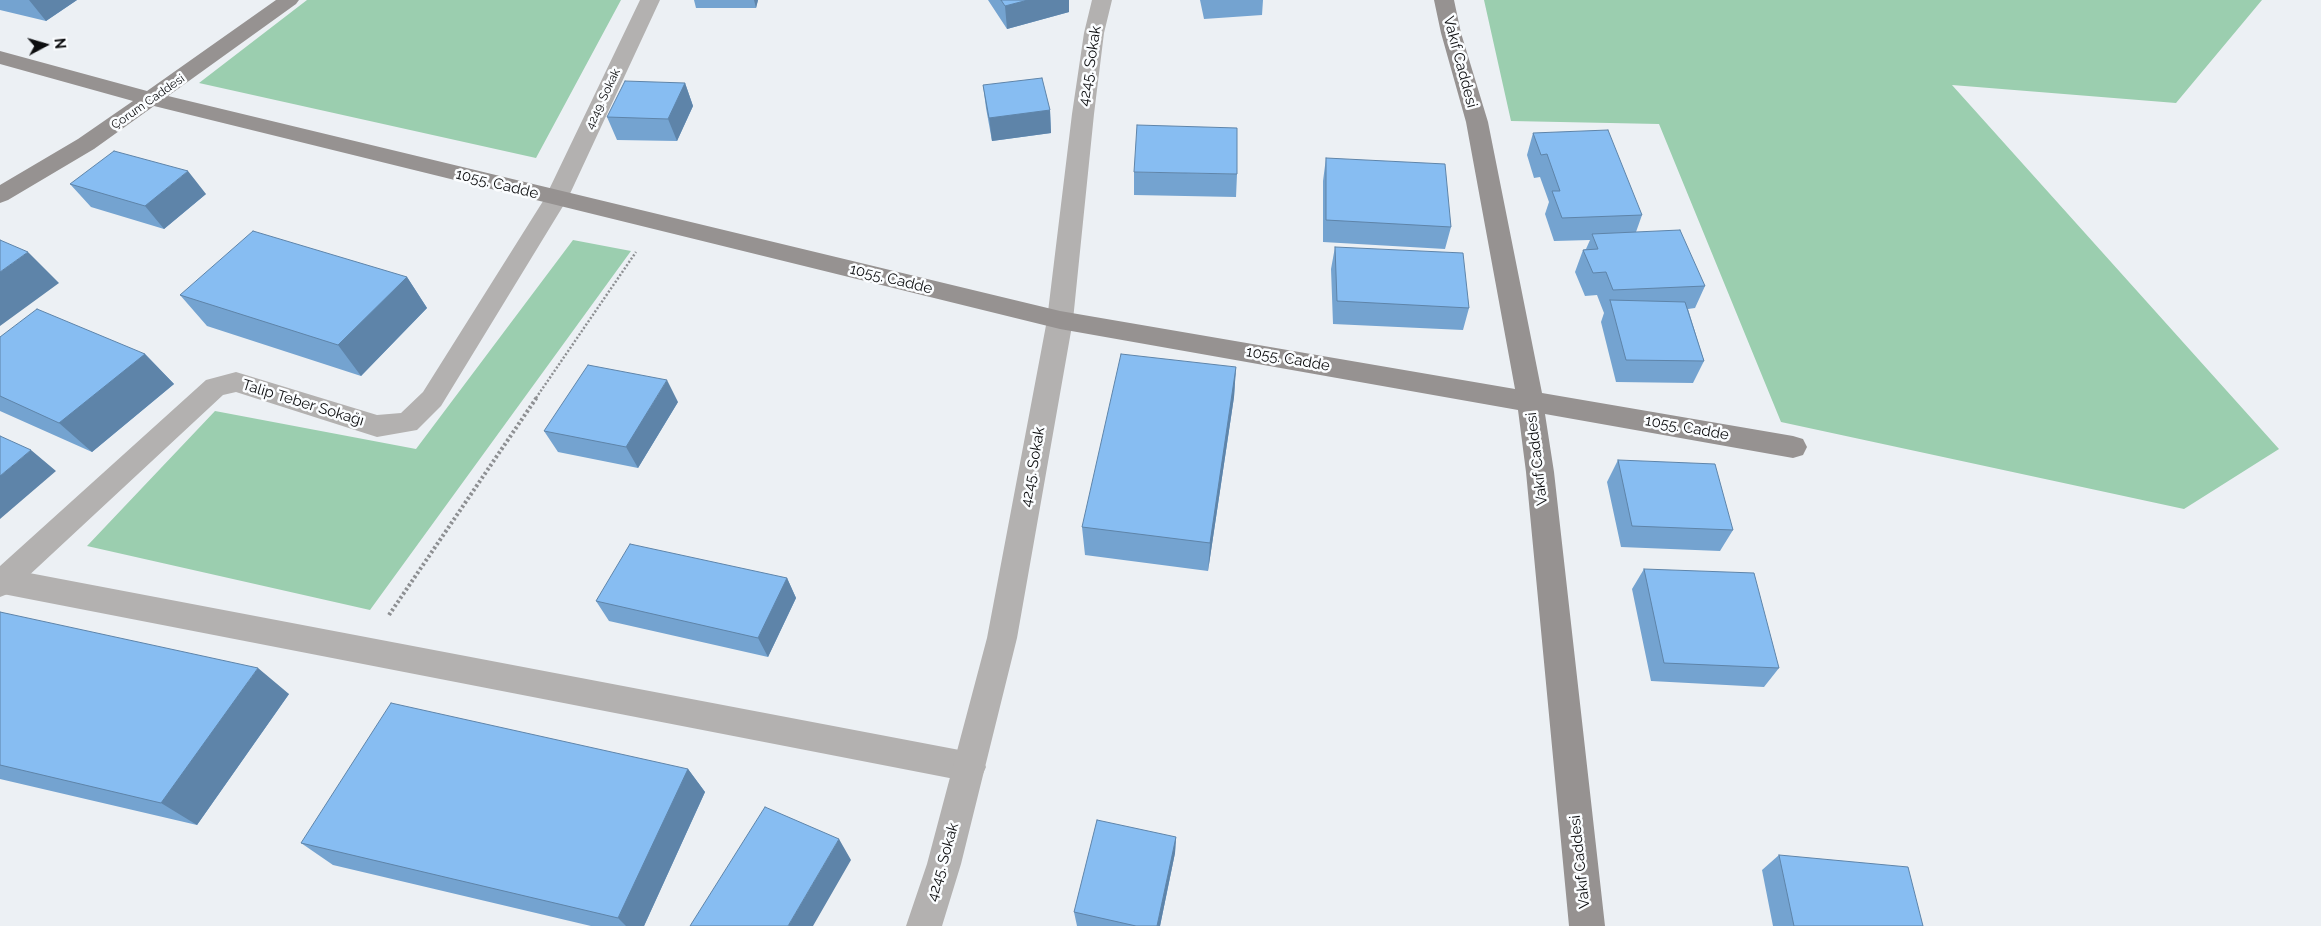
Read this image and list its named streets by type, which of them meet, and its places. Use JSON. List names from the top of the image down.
{
  "streets": {
    "street": [
      "Vakıf Caddesi",
      "4245. Sokak",
      "4249. Sokak",
      "Çorum Caddesi",
      "1055. Cadde",
      "Talip Teber Sokağı"
    ]
  },
  "crossings": [
    ["Vakıf Caddesi", "1055. Cadde"],
    ["4245. Sokak", "1055. Cadde"],
    ["4249. Sokak", "1055. Cadde"],
    ["4249. Sokak", "Talip Teber Sokağı"],
    ["Çorum Caddesi", "1055. Cadde"],
    ["1055. Cadde", "Talip Teber Sokağı"]
  ],
  "north": "right"
}
